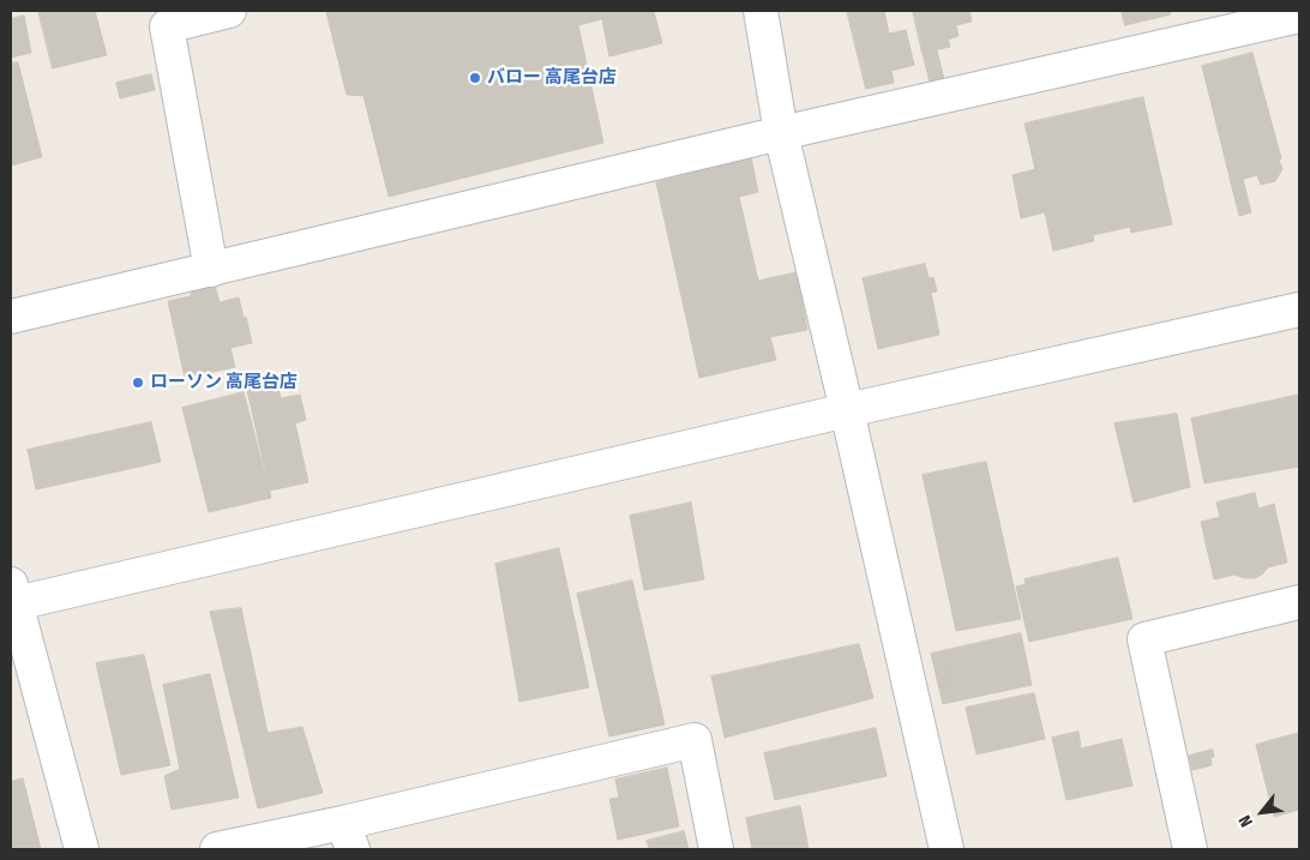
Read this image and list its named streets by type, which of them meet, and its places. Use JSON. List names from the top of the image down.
{
  "places": ["バロー 高尾台店", "ローソン 高尾台店"],
  "north": "bottom left"
}
